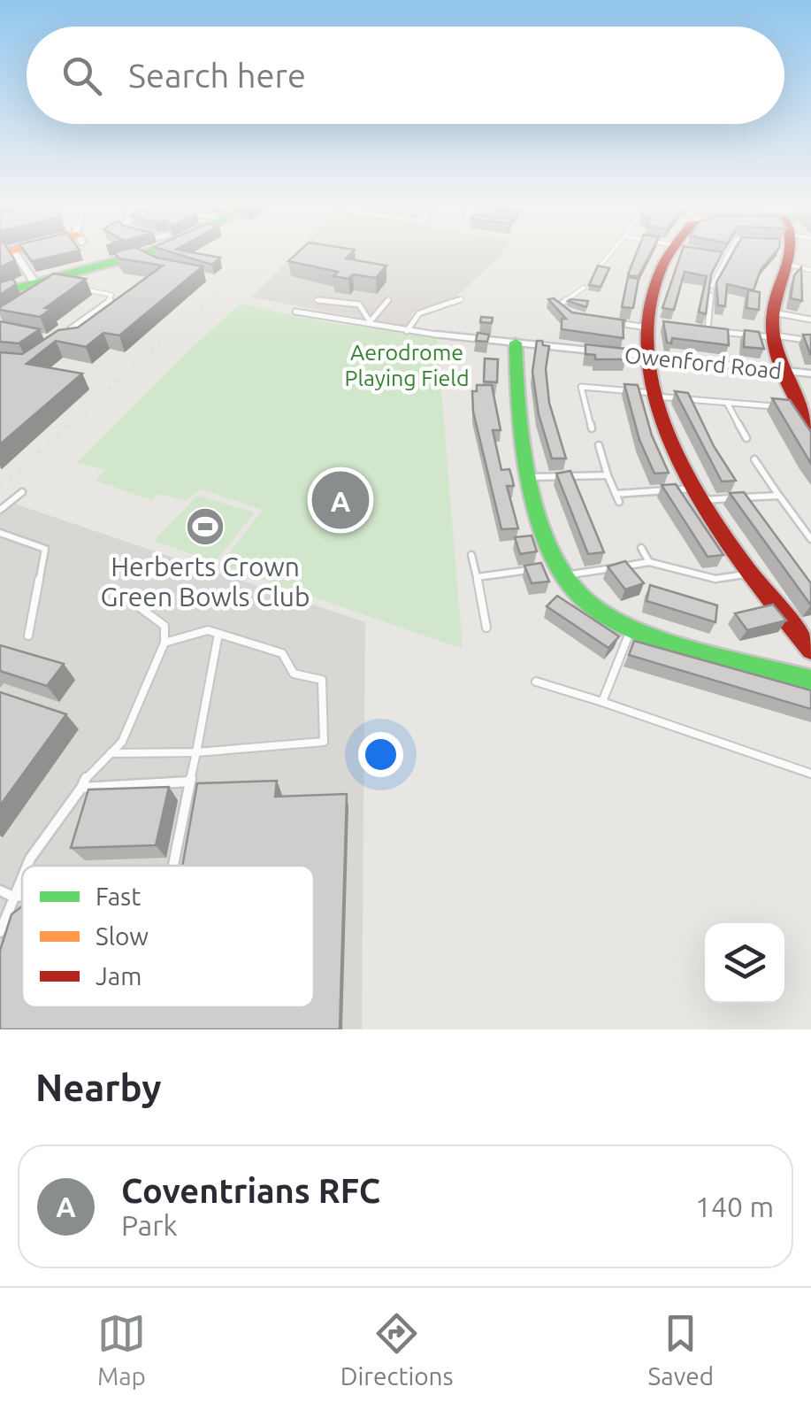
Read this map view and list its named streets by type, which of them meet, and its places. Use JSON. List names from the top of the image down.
{
  "streets": {
    "street": ["Owenford Road"]
  },
  "parks": ["Aerodrome Playing Field"],
  "places": {
    "sports": ["Herberts Crown Green Bowls Club"]
  },
  "legend": ["Fast", "Slow", "Jam"],
  "page": {
    "search": "Search here",
    "pins": "A",
    "heading": "Nearby",
    "list": [
      {
        "mark": "A",
        "name": "Coventrians RFC",
        "note": "Park",
        "value": "140 m"
      }
    ],
    "nav": ["Map", "Directions", "Saved"]
  }
}
